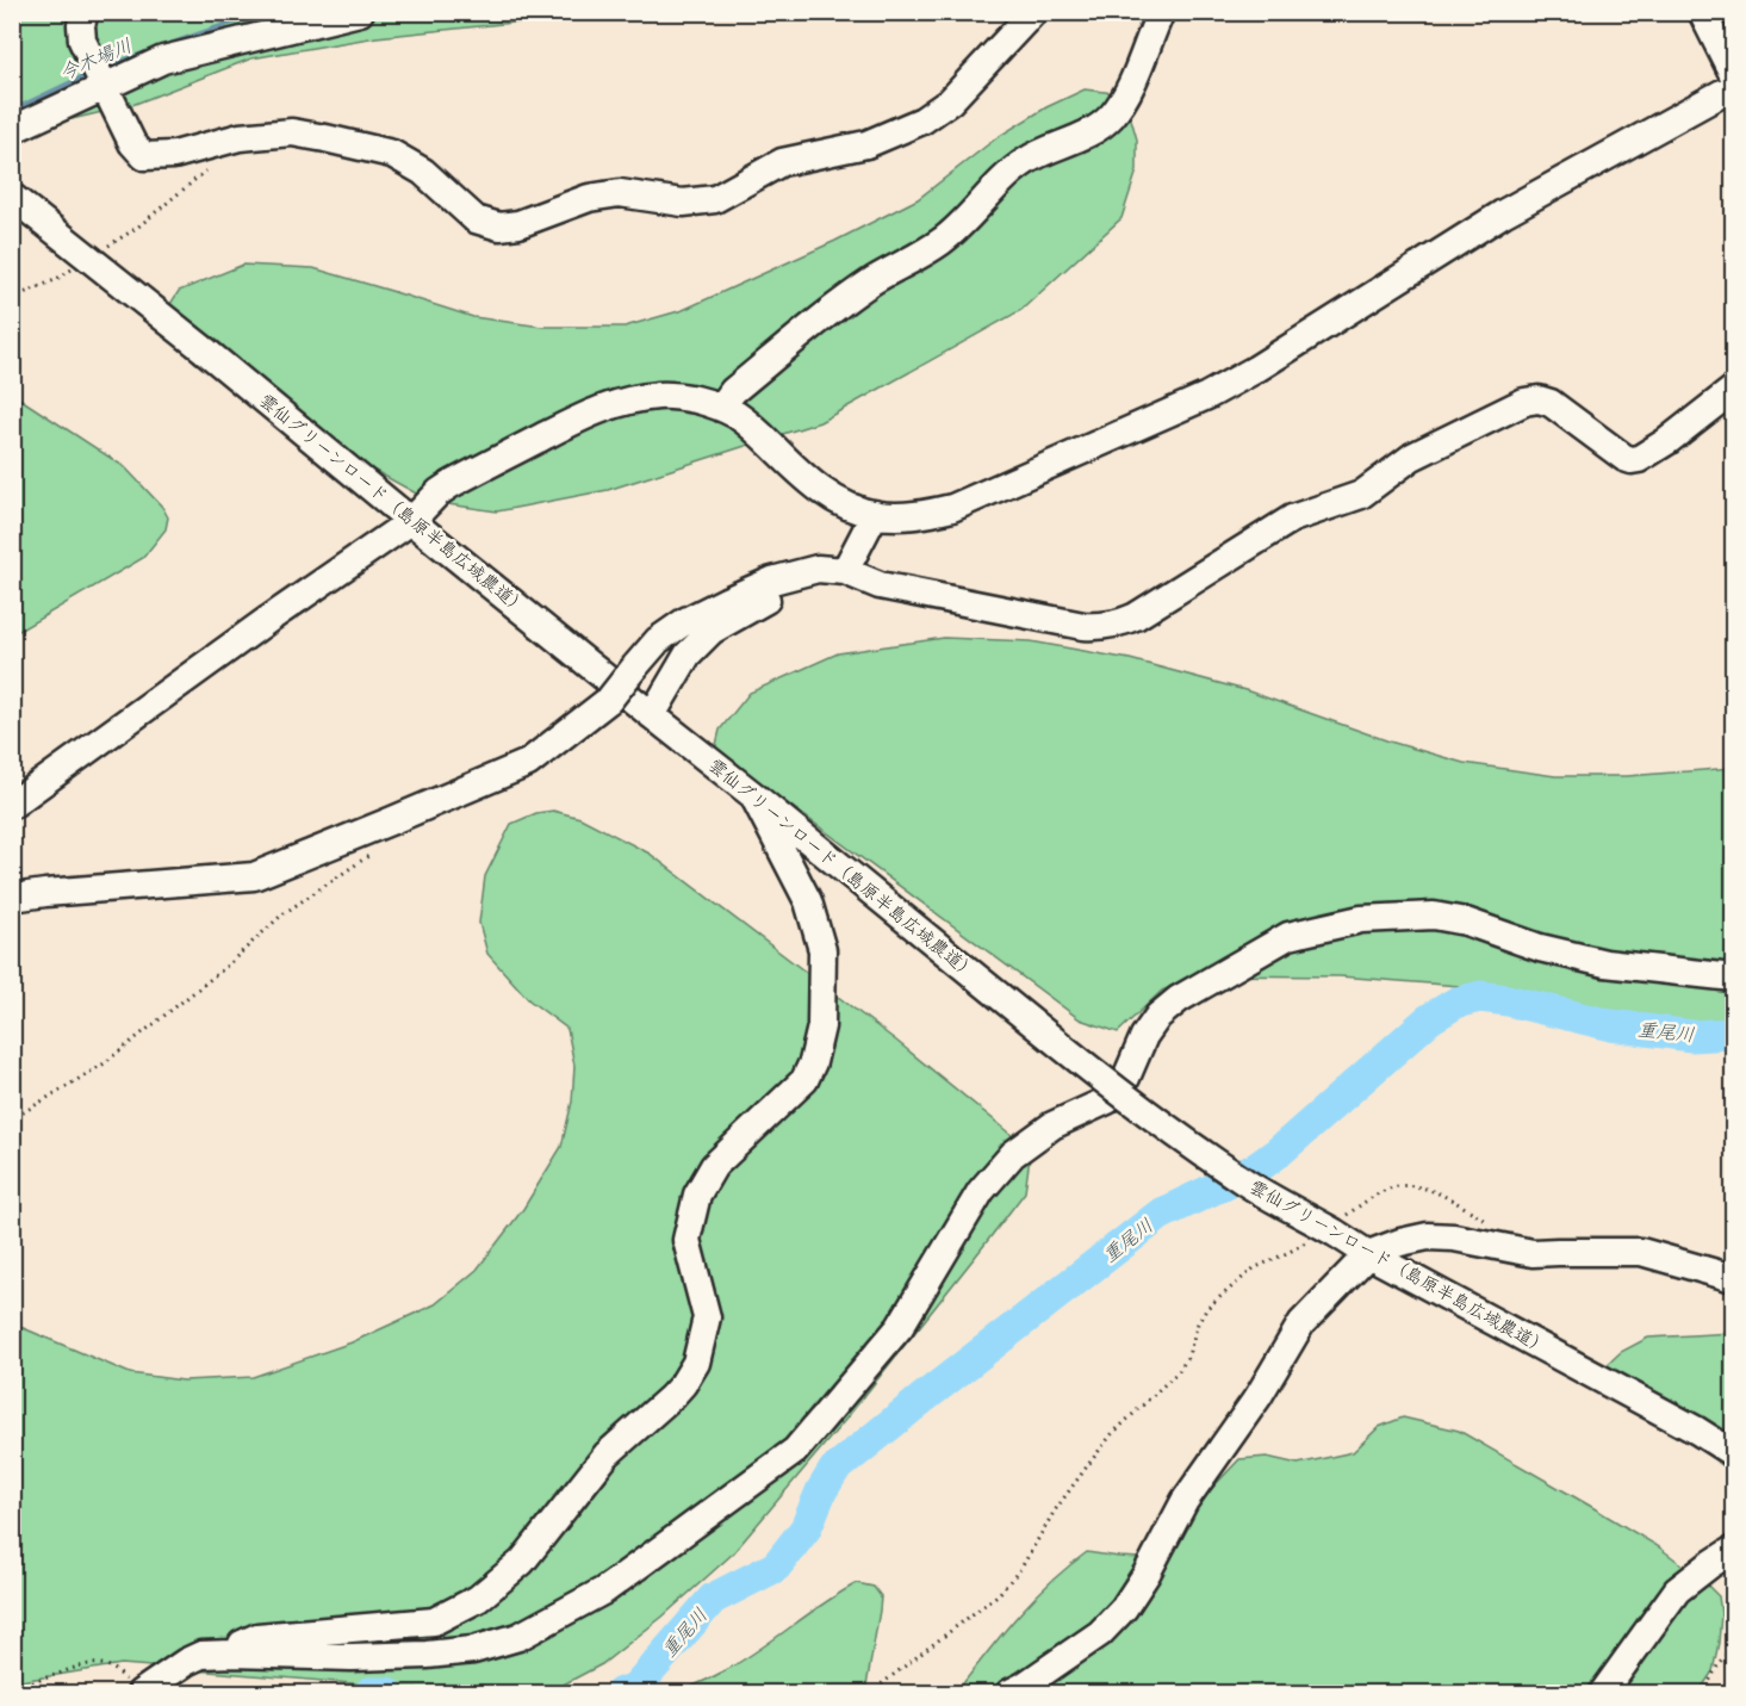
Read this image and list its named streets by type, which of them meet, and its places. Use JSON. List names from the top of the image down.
{
  "streets": {
    "street": ["雲仙グリーンロード（島原半島広域農道）"]
  },
  "water": ["今木場川", "重尾川"]
}
